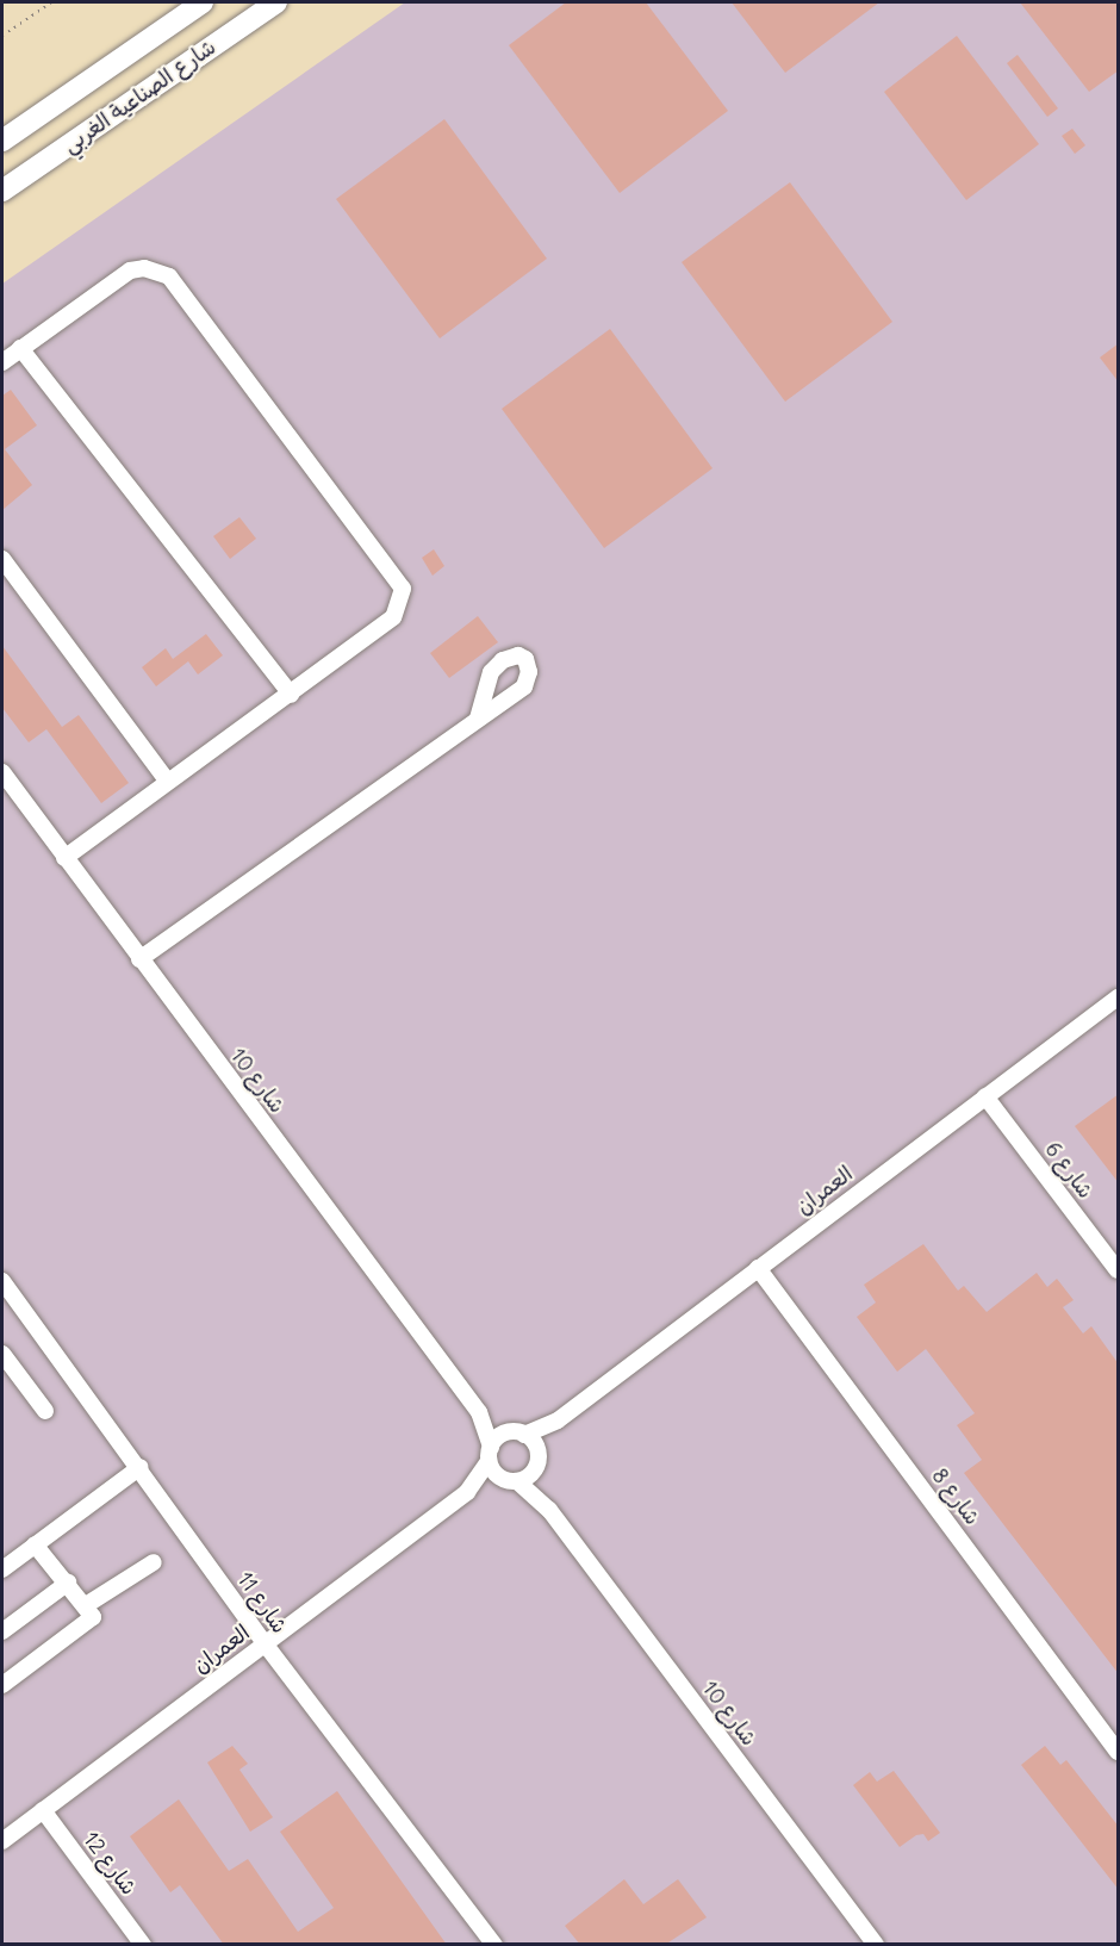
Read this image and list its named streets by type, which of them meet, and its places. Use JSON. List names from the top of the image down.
{
  "streets": {
    "main road": ["شارع الصناعية الغربي"],
    "street": [
      "شارع 10",
      "شارع 6",
      "العمران",
      "شارع 8",
      "شارع 11",
      "شارع 12"
    ]
  },
  "crossings": [
    ["شارع 10", "العمران"],
    ["شارع 6", "العمران"],
    ["العمران", "شارع 8"],
    ["العمران", "شارع 11"],
    ["العمران", "شارع 12"]
  ]
}
